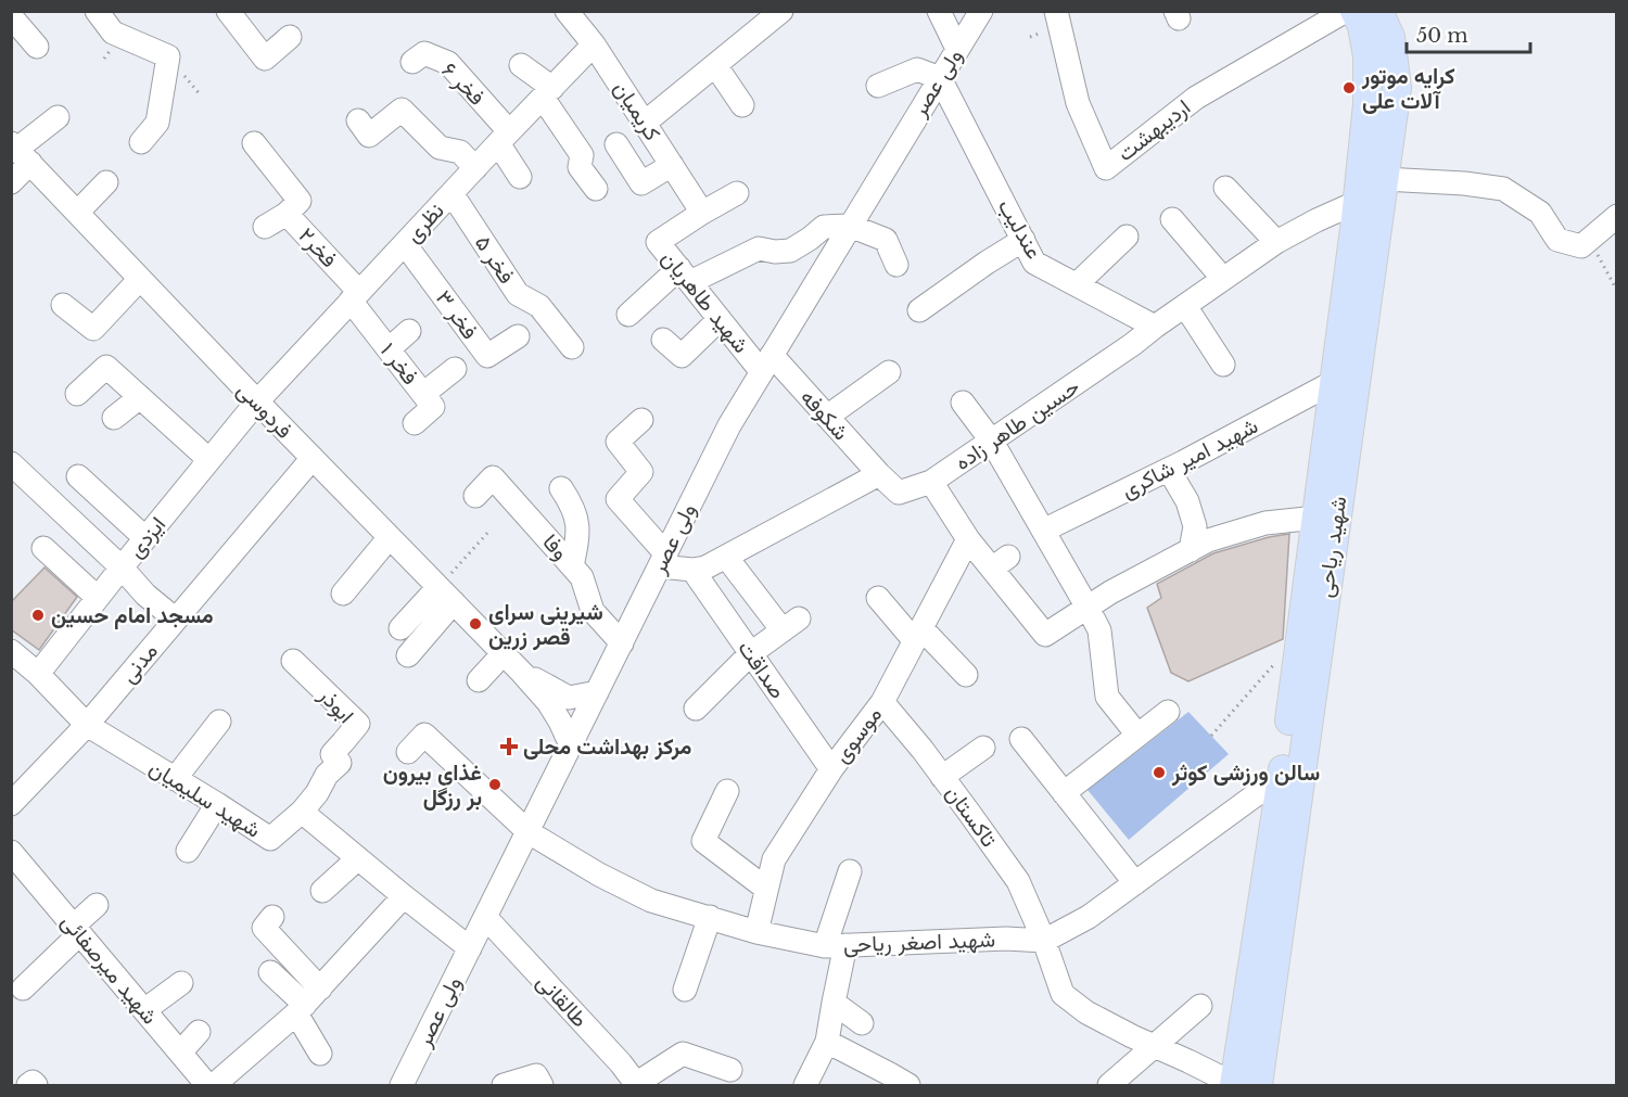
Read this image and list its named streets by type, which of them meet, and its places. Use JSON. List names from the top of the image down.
{
  "streets": {
    "main road": ["شهید ریاحی"],
    "street": [
      "ولی عصر",
      "فخر ۶",
      "کریمیان",
      "اردیبهشت",
      "نظری",
      "عندلیب",
      "فخر۲",
      "فخر ۵",
      "شهید طاهریان",
      "فخر ۳",
      "فخر ۱",
      "فردوسی",
      "شکوفه",
      "حسین طاهر زاده",
      "شهید امیر شاکری",
      "ایزدی",
      "وفا",
      "مدنی",
      "صداقت",
      "ابوذر",
      "موسوی",
      "شهید سلیمیان",
      "تاکستان",
      "شهید اصغر ریاحی",
      "شهید میرصفائی",
      "طالقانی"
    ]
  },
  "crossings": [
    ["ولی عصر", "عندلیب"],
    ["ولی عصر", "شهید طاهریان"],
    ["ولی عصر", "فردوسی"],
    ["ولی عصر", "شکوفه"],
    ["ولی عصر", "وفا"],
    ["ولی عصر", "شهید اصغر ریاحی"],
    ["ولی عصر", "طالقانی"],
    ["فخر ۶", "نظری"],
    ["کریمیان", "نظری"],
    ["کریمیان", "شهید طاهریان"],
    ["نظری", "فخر۲"],
    ["نظری", "فخر ۵"],
    ["نظری", "فخر ۳"],
    ["نظری", "فخر ۱"],
    ["نظری", "فردوسی"],
    ["نظری", "ایزدی"],
    ["عندلیب", "حسین طاهر زاده"],
    ["فخر۲", "فخر ۱"],
    ["شهید طاهریان", "شکوفه"],
    ["فردوسی", "ایزدی"],
    ["فردوسی", "مدنی"],
    ["شکوفه", "حسین طاهر زاده"],
    ["حسین طاهر زاده", "شهید ریاحی"],
    ["شهید امیر شاکری", "شهید ریاحی"],
    ["ایزدی", "شهید سلیمیان"],
    ["شهید ریاحی", "تاکستان"],
    ["مدنی", "شهید سلیمیان"],
    ["صداقت", "موسوی"],
    ["ابوذر", "شهید سلیمیان"],
    ["موسوی", "تاکستان"],
    ["موسوی", "شهید اصغر ریاحی"],
    ["تاکستان", "شهید اصغر ریاحی"]
  ],
  "places": {
    "other": [
      "کرایه موتور آلات علی",
      "مسجد امام حسین",
      "شیرینی سرای قصر زرین",
      "سالن ورزشی کوثر",
      "غذای بیرون بر رزگل"
    ],
    "health": ["مرکز بهداشت محلی"]
  },
  "scale_bar": "50 m"
}
